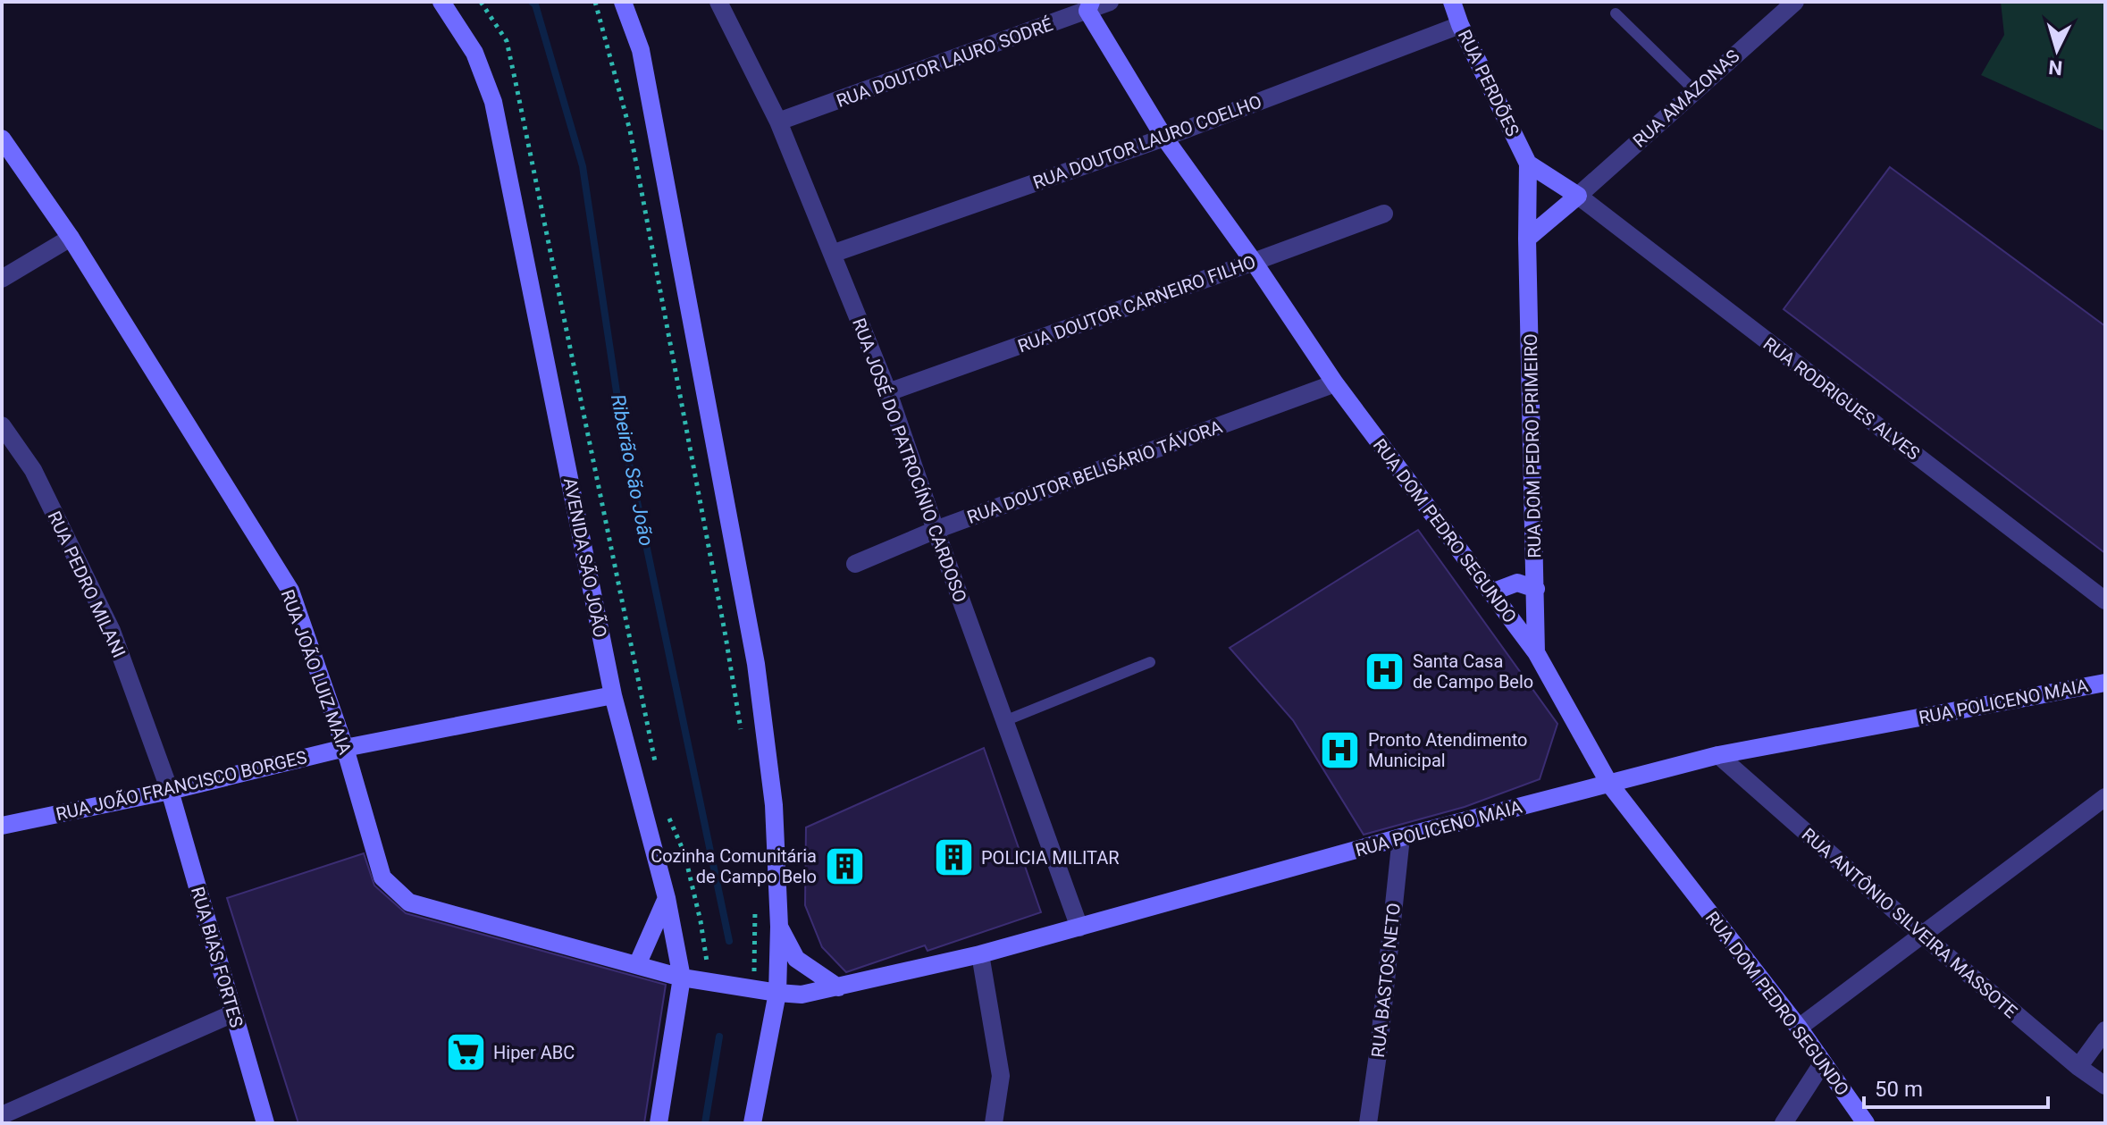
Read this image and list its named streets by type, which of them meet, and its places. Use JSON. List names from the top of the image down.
{
  "streets": {
    "street": [
      "RUA DOUTOR LAURO SODRÉ",
      "RUA PERDÕES",
      "RUA AMAZONAS",
      "RUA DOUTOR LAURO COELHO",
      "RUA DOUTOR CARNEIRO FILHO",
      "RUA RODRIGUES ALVES",
      "RUA DOM PEDRO PRIMEIRO",
      "RUA JOSÉ DO PATROCÍNIO CARDOSO",
      "RUA DOUTOR BELISÁRIO TÁVORA",
      "RUA DOM PEDRO SEGUNDO",
      "AVENIDA SÃO JOÃO",
      "RUA PEDRO MILANI",
      "RUA JOÃO LUIZ MAIA",
      "RUA POLICENO MAIA",
      "RUA JOÃO FRANCISCO BORGES",
      "RUA ANTÔNIO SILVEIRA MASSOTE",
      "RUA BIAS FORTES",
      "RUA BASTOS NETO"
    ]
  },
  "crossings": [
    ["RUA DOUTOR LAURO SODRÉ", "RUA JOSÉ DO PATROCÍNIO CARDOSO"],
    ["RUA DOUTOR LAURO SODRÉ", "RUA DOM PEDRO SEGUNDO"],
    ["RUA PERDÕES", "RUA DOUTOR LAURO COELHO"],
    ["RUA PERDÕES", "RUA DOM PEDRO PRIMEIRO"],
    ["RUA AMAZONAS", "RUA RODRIGUES ALVES"],
    ["RUA DOUTOR LAURO COELHO", "RUA JOSÉ DO PATROCÍNIO CARDOSO"],
    ["RUA DOUTOR LAURO COELHO", "RUA DOM PEDRO SEGUNDO"],
    ["RUA DOUTOR CARNEIRO FILHO", "RUA JOSÉ DO PATROCÍNIO CARDOSO"],
    ["RUA DOUTOR CARNEIRO FILHO", "RUA DOM PEDRO SEGUNDO"],
    ["RUA DOM PEDRO PRIMEIRO", "RUA DOM PEDRO SEGUNDO"],
    ["RUA JOSÉ DO PATROCÍNIO CARDOSO", "RUA DOUTOR BELISÁRIO TÁVORA"],
    ["RUA JOSÉ DO PATROCÍNIO CARDOSO", "RUA POLICENO MAIA"],
    ["RUA DOUTOR BELISÁRIO TÁVORA", "RUA DOM PEDRO SEGUNDO"],
    ["RUA DOM PEDRO SEGUNDO", "RUA POLICENO MAIA"],
    ["AVENIDA SÃO JOÃO", "RUA JOÃO LUIZ MAIA"],
    ["AVENIDA SÃO JOÃO", "RUA JOÃO FRANCISCO BORGES"],
    ["RUA PEDRO MILANI", "RUA JOÃO FRANCISCO BORGES"],
    ["RUA PEDRO MILANI", "RUA BIAS FORTES"],
    ["RUA JOÃO LUIZ MAIA", "RUA POLICENO MAIA"],
    ["RUA JOÃO LUIZ MAIA", "RUA JOÃO FRANCISCO BORGES"],
    ["RUA POLICENO MAIA", "RUA ANTÔNIO SILVEIRA MASSOTE"],
    ["RUA POLICENO MAIA", "RUA BASTOS NETO"],
    ["RUA JOÃO FRANCISCO BORGES", "RUA BIAS FORTES"]
  ],
  "water": ["Ribeirão São João"],
  "places": {
    "hospital": ["Santa Casa de Campo Belo", "Pronto Atendimento Municipal"],
    "building": ["POLICIA MILITAR", "Cozinha Comunitária de Campo Belo"],
    "supermarket": ["Hiper ABC"]
  },
  "scale_bar": "50 m",
  "north": "bottom"
}
